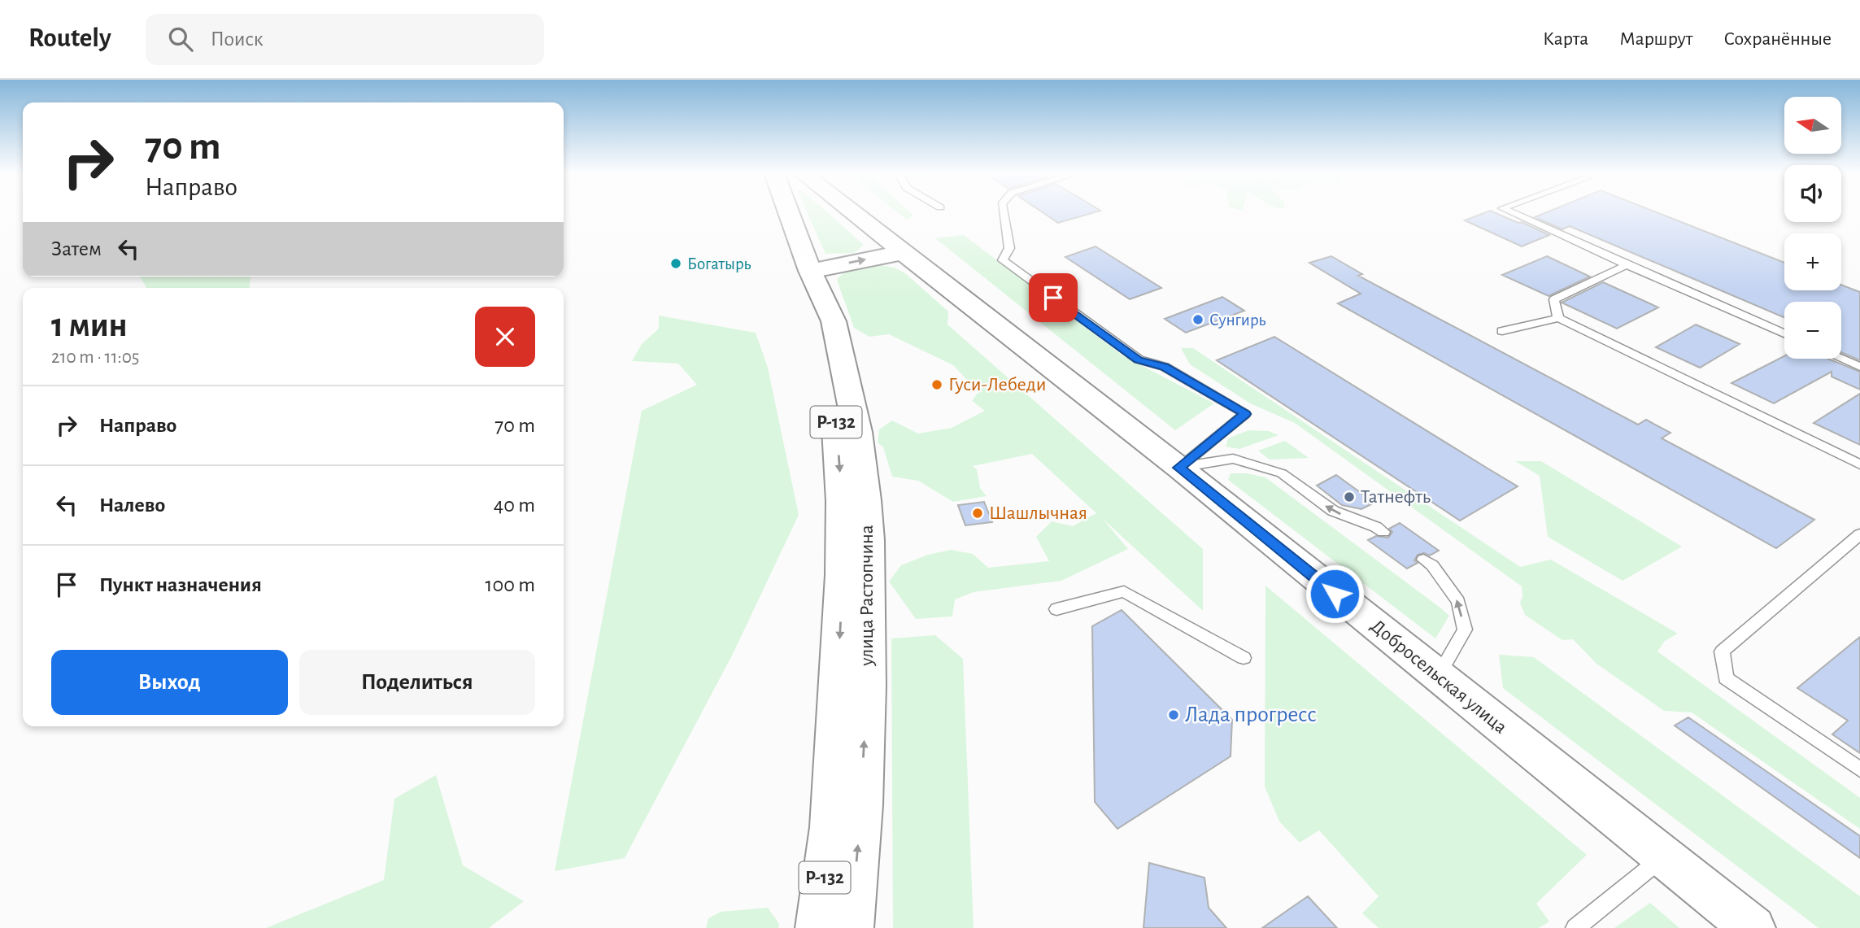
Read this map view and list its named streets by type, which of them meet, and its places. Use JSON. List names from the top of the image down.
{
  "streets": {
    "main road": ["Р-132", "улица Растопчина", "Добросельская улица"]
  },
  "places": [
    "Богатырь",
    "Сунгирь",
    "Гуси-Лебеди",
    "Татнефть",
    "Шашлычная",
    "Лада прогресс"
  ],
  "north": "left",
  "page": {
    "header": "Routely",
    "search": "Поиск",
    "nav": ["Карта", "Маршрут", "Сохранённые"],
    "map_buttons": ["+", "−"],
    "turn": ["70 m", "Направо"],
    "then": "Затем",
    "heading": ["1 мин", "210 m · 11:05"],
    "list": [
      {
        "name": "Направо",
        "value": "70 m"
      },
      {
        "name": "Налево",
        "value": "40 m"
      },
      {
        "name": "Пункт назначения",
        "value": "100 m"
      }
    ],
    "buttons": ["Выход", "Поделиться"]
  }
}
